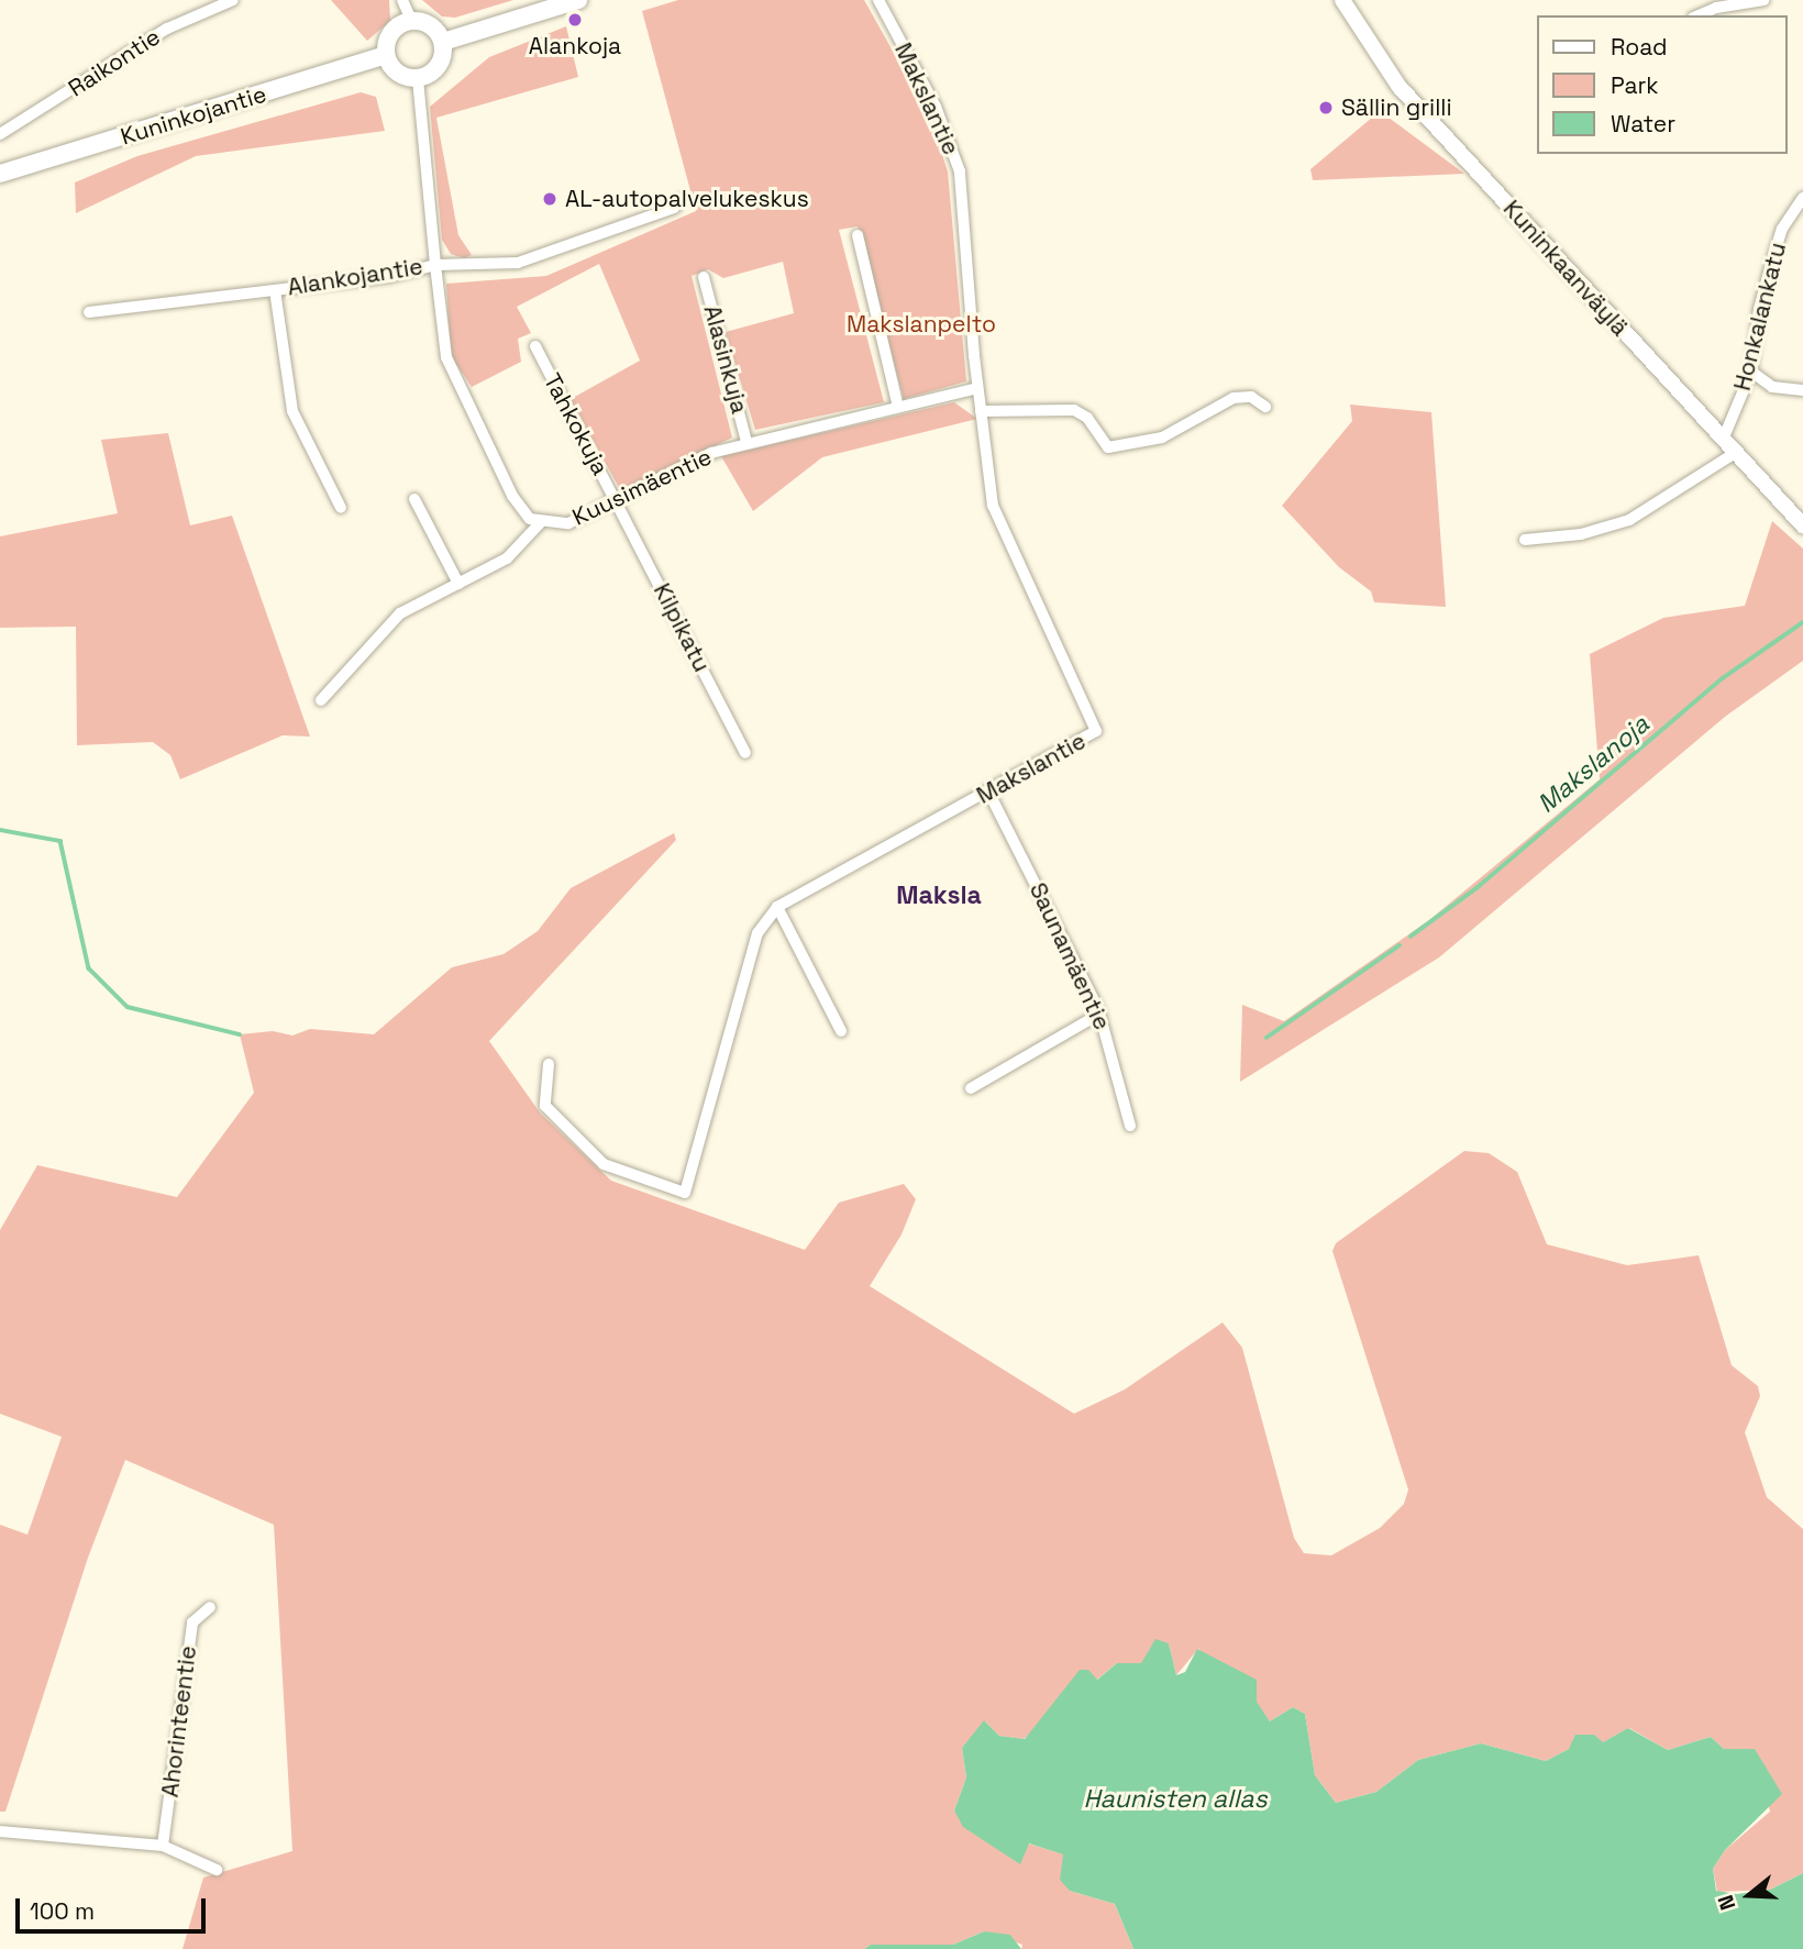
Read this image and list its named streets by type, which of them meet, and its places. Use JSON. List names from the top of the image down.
{
  "streets": {
    "main road": ["Kuninkojantie"],
    "street": [
      "Raikontie",
      "Makslantie",
      "Kuninkaanväylä",
      "Alankojantie",
      "Honkalankatu",
      "Alasinkuja",
      "Tahkokuja",
      "Kuusimäentie",
      "Kilpikatu",
      "Saunamäentie",
      "Ahorinteentie"
    ]
  },
  "crossings": [
    ["Makslantie", "Kuusimäentie"],
    ["Makslantie", "Saunamäentie"],
    ["Kuninkojantie", "Alankojantie"],
    ["Kuninkaanväylä", "Honkalankatu"],
    ["Alankojantie", "Kuusimäentie"],
    ["Alasinkuja", "Kuusimäentie"],
    ["Tahkokuja", "Kuusimäentie"],
    ["Tahkokuja", "Kilpikatu"],
    ["Kuusimäentie", "Kilpikatu"]
  ],
  "districts": ["Maksla"],
  "water": ["Makslanoja", "Haunisten allas"],
  "parks": ["Makslanpelto"],
  "places": ["Alankoja", "Sällin grilli", "AL-autopalvelukeskus"],
  "legend": ["Road", "Park", "Water"],
  "scale_bar": "100 m",
  "north": "left"
}
